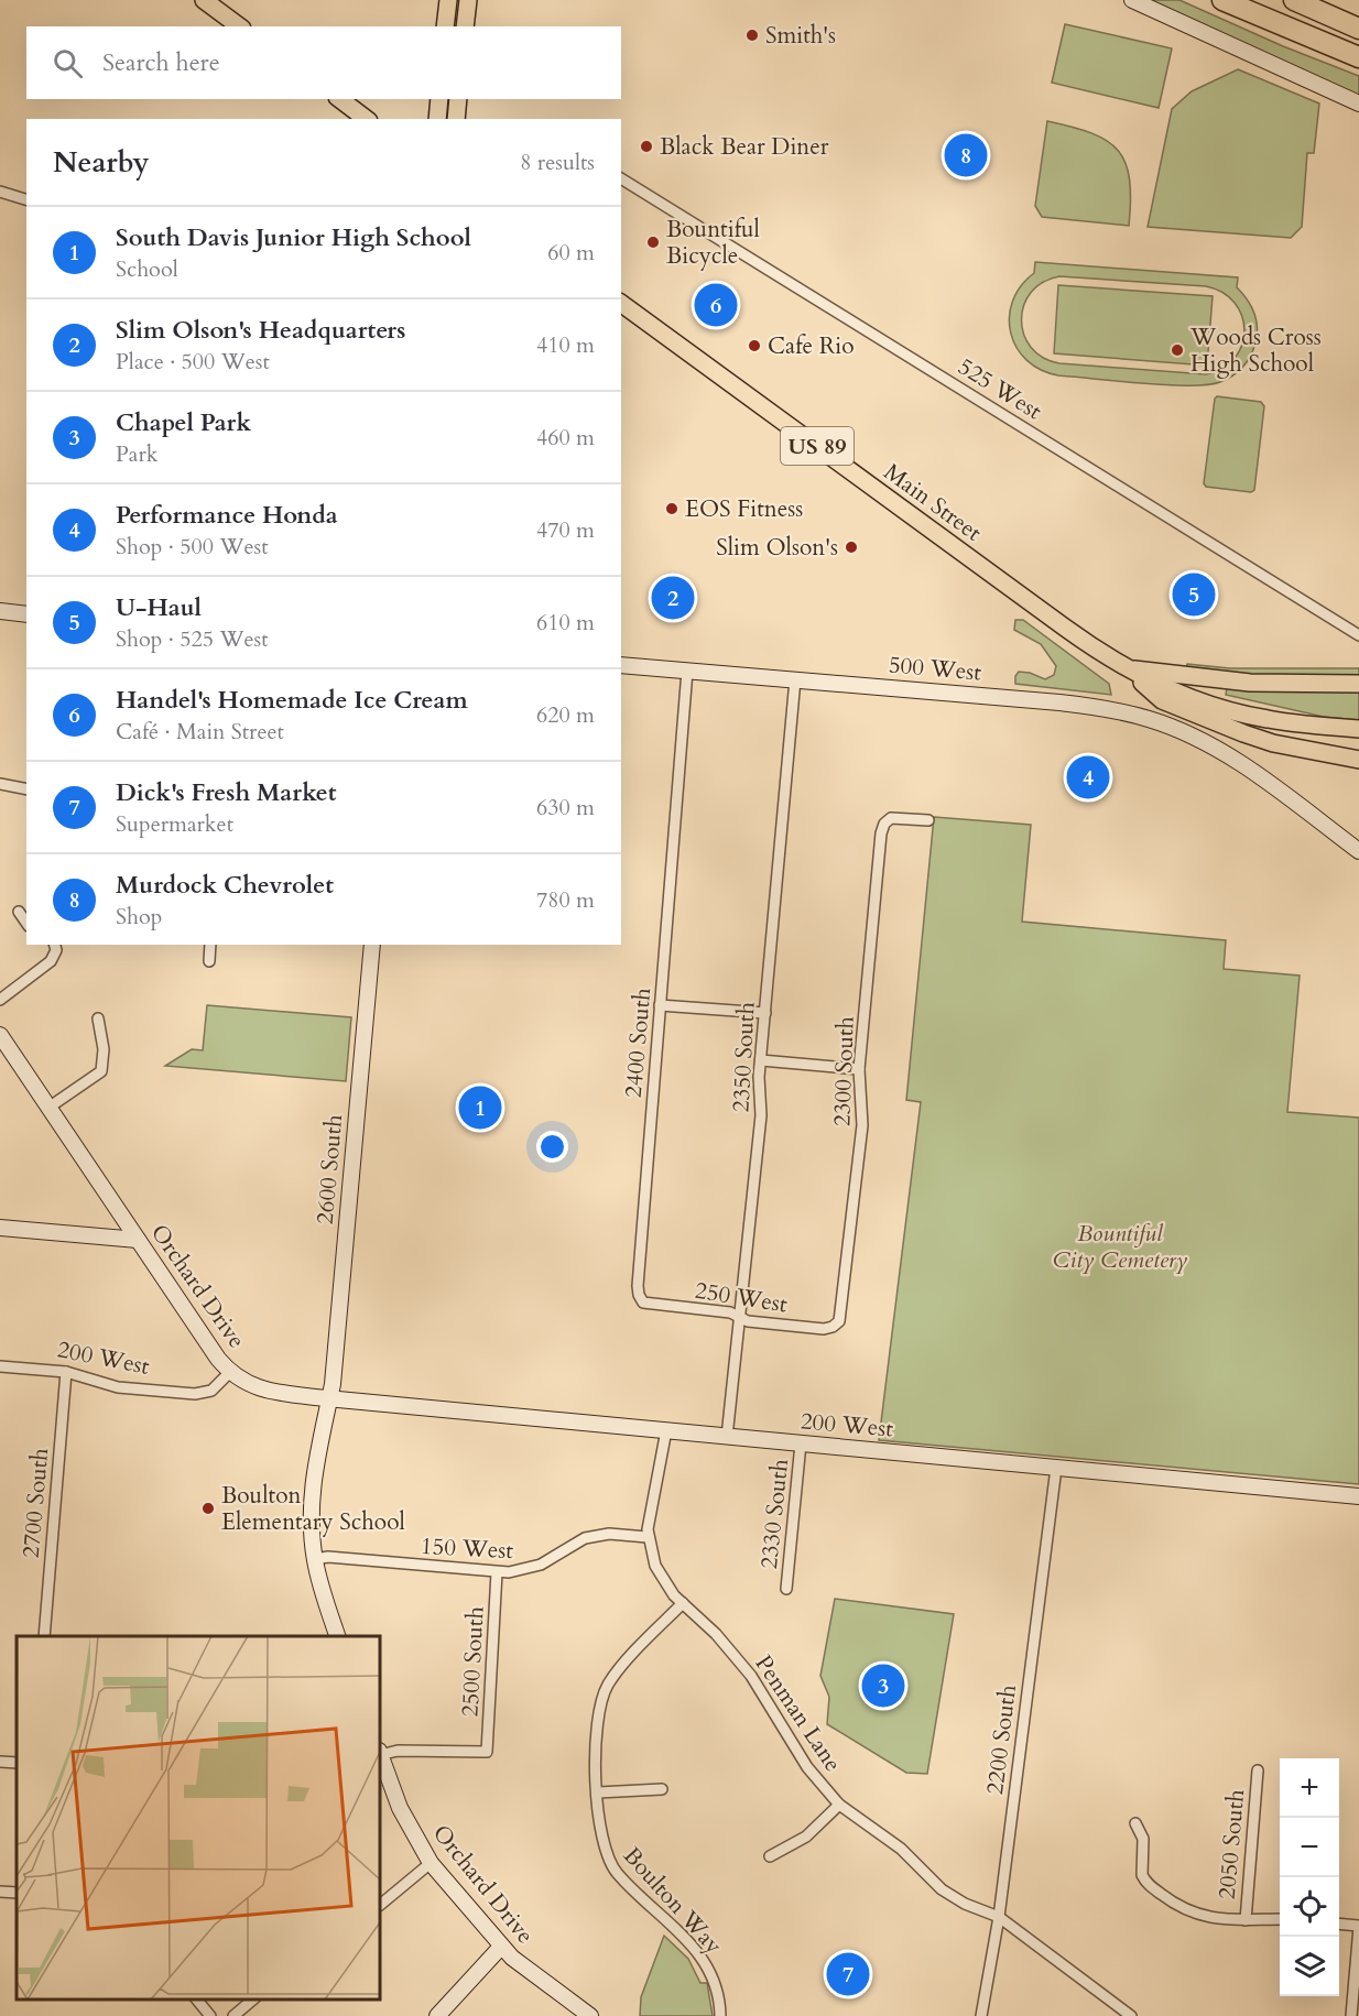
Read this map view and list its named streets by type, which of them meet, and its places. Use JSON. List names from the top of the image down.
{
  "streets": {
    "main road": ["US 89", "Main Street"],
    "street": [
      "525 West",
      "500 West",
      "2400 South",
      "2350 South",
      "2300 South",
      "2600 South",
      "Orchard Drive",
      "250 West",
      "200 West",
      "2700 South",
      "2330 South",
      "150 West",
      "2500 South",
      "Penman Lane",
      "2200 South",
      "2050 South",
      "Boulton Way"
    ]
  },
  "crossings": [
    ["US 89", "Main Street"],
    ["500 West", "2400 South"],
    ["500 West", "2350 South"],
    ["2400 South", "250 West"],
    ["2350 South", "250 West"],
    ["2350 South", "200 West"],
    ["2300 South", "250 West"],
    ["2600 South", "Orchard Drive"],
    ["2600 South", "200 West"],
    ["Orchard Drive", "200 West"],
    ["200 West", "2700 South"],
    ["200 West", "2330 South"],
    ["200 West", "Penman Lane"],
    ["200 West", "2200 South"],
    ["150 West", "2500 South"],
    ["150 West", "Penman Lane"],
    ["Penman Lane", "2200 South"],
    ["Penman Lane", "Boulton Way"]
  ],
  "parks": ["Bountiful City Cemetery"],
  "places": [
    "Smith's",
    "Black Bear Diner",
    "Bountiful Bicycle",
    "Cafe Rio",
    "Woods Cross High School",
    "EOS Fitness",
    "Slim Olson's",
    "Boulton Elementary School"
  ],
  "page": {
    "search": "Search here",
    "heading": ["Nearby", "8 results"],
    "pins": [
      "8",
      "6",
      "5",
      "2",
      "4",
      "1",
      "3",
      "7"
    ],
    "list": [
      {
        "mark": "1",
        "name": "South Davis Junior High School",
        "note": "School",
        "value": "60 m"
      },
      {
        "mark": "2",
        "name": "Slim Olson's Headquarters",
        "note": "Place · 500 West",
        "value": "410 m"
      },
      {
        "mark": "3",
        "name": "Chapel Park",
        "note": "Park",
        "value": "460 m"
      },
      {
        "mark": "4",
        "name": "Performance Honda",
        "note": "Shop · 500 West",
        "value": "470 m"
      },
      {
        "mark": "5",
        "name": "U-Haul",
        "note": "Shop · 525 West",
        "value": "610 m"
      },
      {
        "mark": "6",
        "name": "Handel's Homemade Ice Cream",
        "note": "Café · Main Street",
        "value": "620 m"
      },
      {
        "mark": "7",
        "name": "Dick's Fresh Market",
        "note": "Supermarket",
        "value": "630 m"
      },
      {
        "mark": "8",
        "name": "Murdock Chevrolet",
        "note": "Shop",
        "value": "780 m"
      }
    ],
    "map_buttons": ["+", "−"]
  }
}
